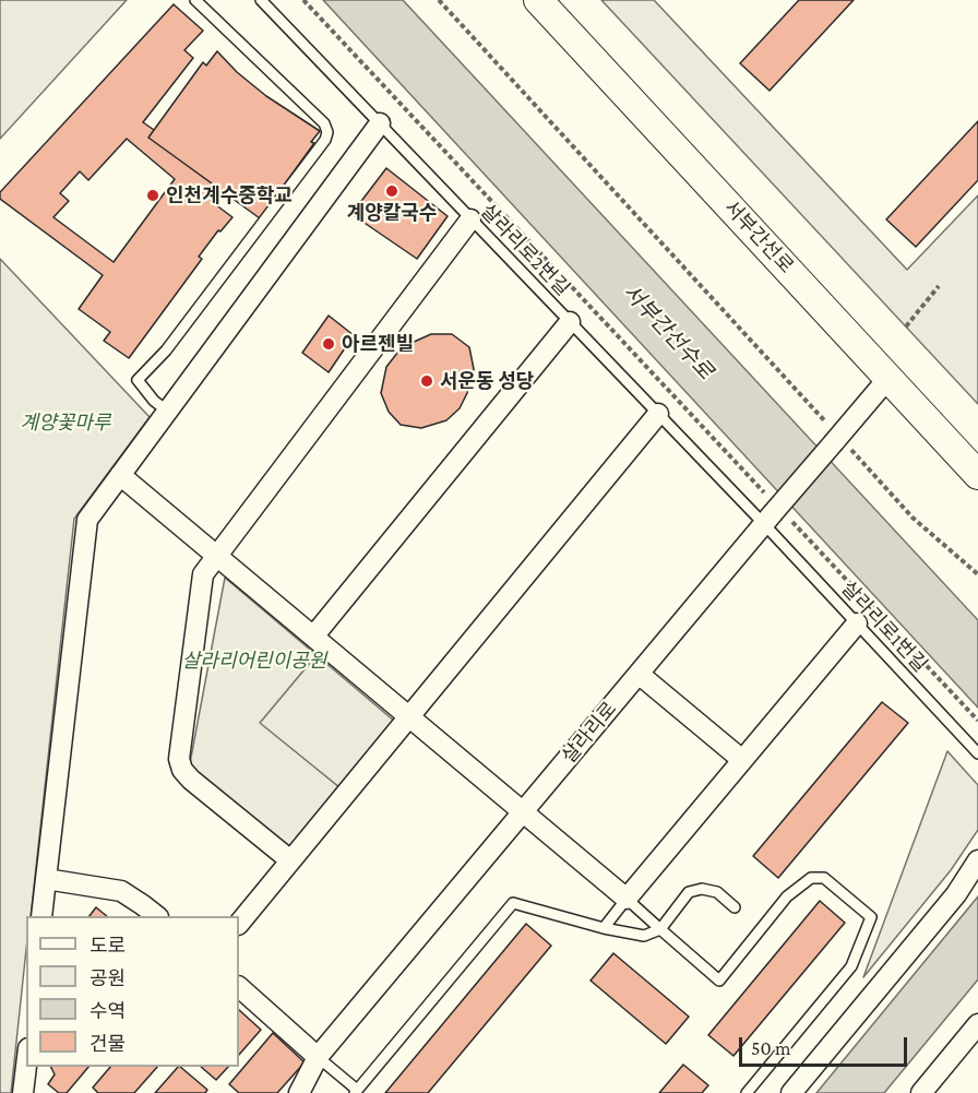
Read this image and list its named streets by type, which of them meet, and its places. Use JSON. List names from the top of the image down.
{
  "streets": {
    "main road": ["서부간선로"],
    "street": ["살라리로"],
    "lane": ["살라리로2번길", "살라리로1번길"]
  },
  "crossings": [
    ["서부간선로", "살라리로"],
    ["살라리로2번길", "살라리로1번길"],
    ["살라리로2번길", "살라리로"],
    ["살라리로1번길", "살라리로"]
  ],
  "water": ["서부간선수로"],
  "parks": ["계양꽃마루", "살라리어린이공원"],
  "places": [
    "계양칼국수",
    "인천계수중학교",
    "아르젠빌",
    "서운동 성당"
  ],
  "legend": [
    "도로",
    "공원",
    "수역",
    "건물"
  ],
  "scale_bar": "50 m"
}
